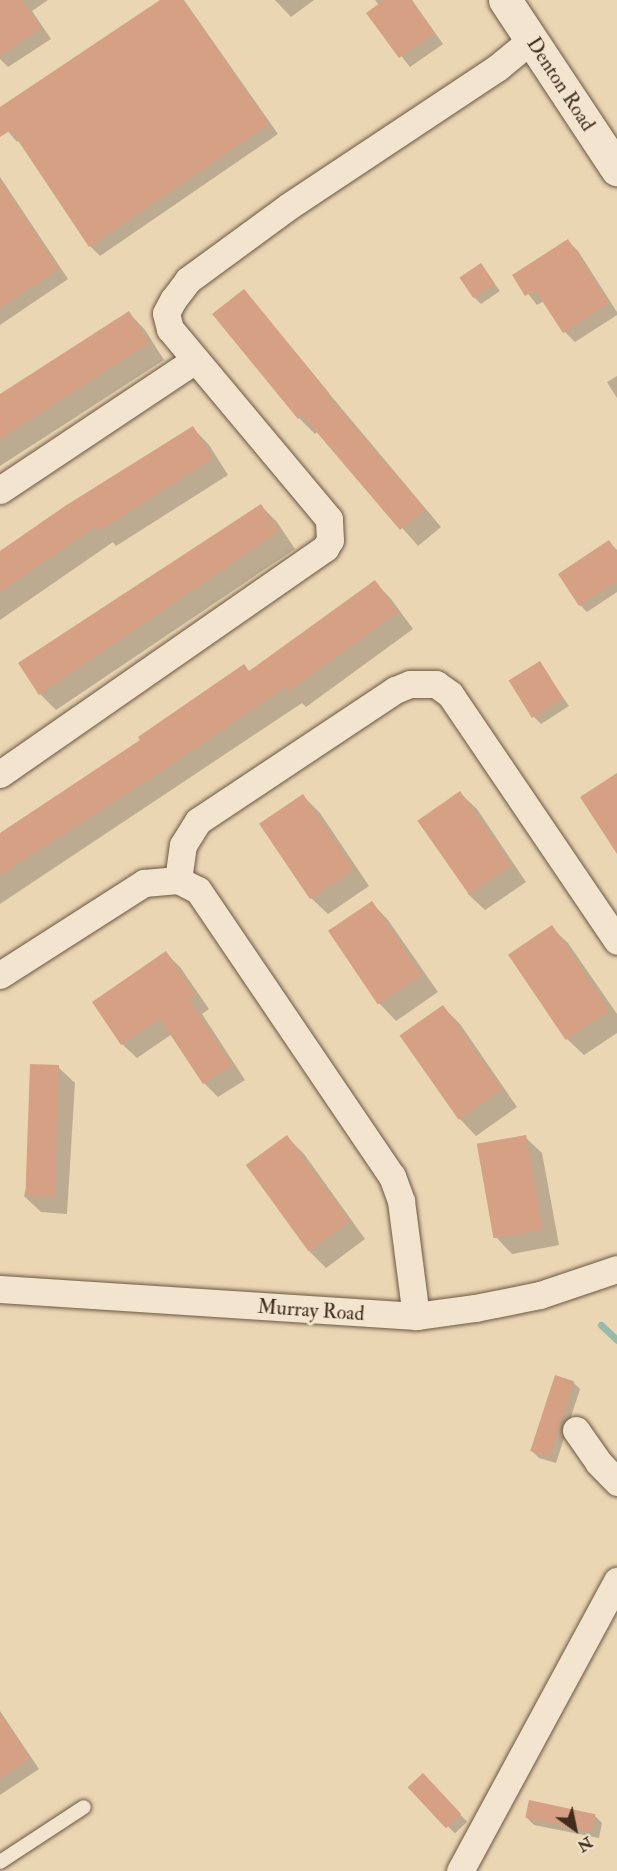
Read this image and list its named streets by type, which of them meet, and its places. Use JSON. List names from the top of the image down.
{
  "streets": {
    "street": ["Denton Road", "Murray Road"]
  },
  "north": "bottom right"
}
